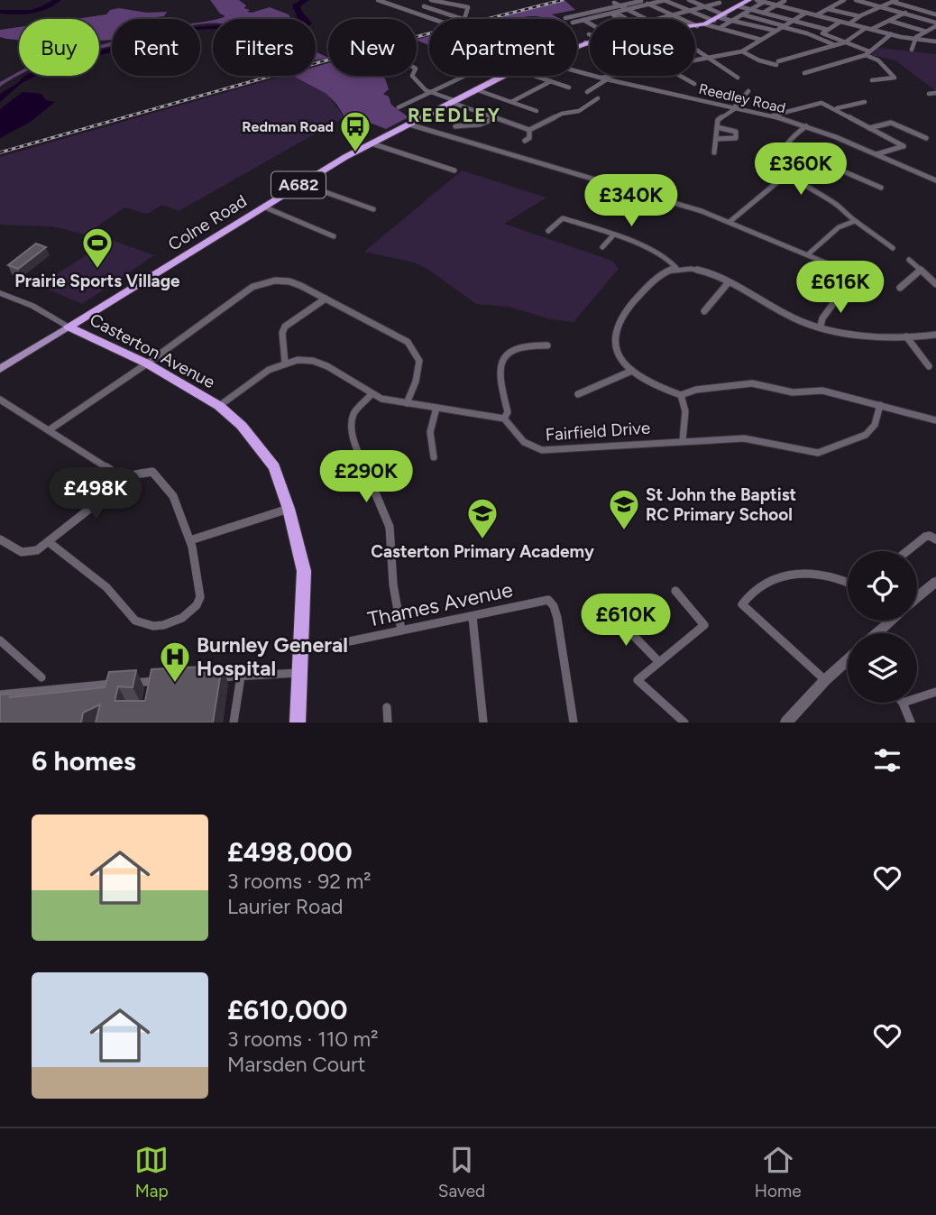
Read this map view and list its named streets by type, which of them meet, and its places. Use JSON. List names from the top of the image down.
{
  "streets": {
    "highway": ["A682", "Colne Road", "Casterton Avenue"],
    "street": ["Reedley Road", "Fairfield Drive", "Thames Avenue"]
  },
  "crossings": [
    ["Colne Road", "Casterton Avenue"],
    ["Casterton Avenue", "Thames Avenue"]
  ],
  "districts": ["REEDLEY"],
  "places": {
    "bus stop": ["Redman Road"],
    "sports": ["Prairie Sports Village"],
    "school or university": ["St John the Baptist RC Primary School", "Casterton Primary Academy"],
    "hospital": ["Burnley General Hospital"]
  },
  "page": {
    "chip": [
      "Buy",
      "Rent",
      "Filters",
      "New",
      "Apartment",
      "House"
    ],
    "price": [
      "£360K",
      "£340K",
      "£616K",
      "£290K",
      "£498K",
      "£610K"
    ],
    "heading": "6 homes",
    "list": [
      {
        "name": "£498,000",
        "note": "3 rooms · 92 m² · Laurier Road"
      },
      {
        "name": "£610,000",
        "note": "3 rooms · 110 m² · Marsden Court"
      }
    ],
    "tabs": ["Map", "Saved", "Home"]
  }
}
